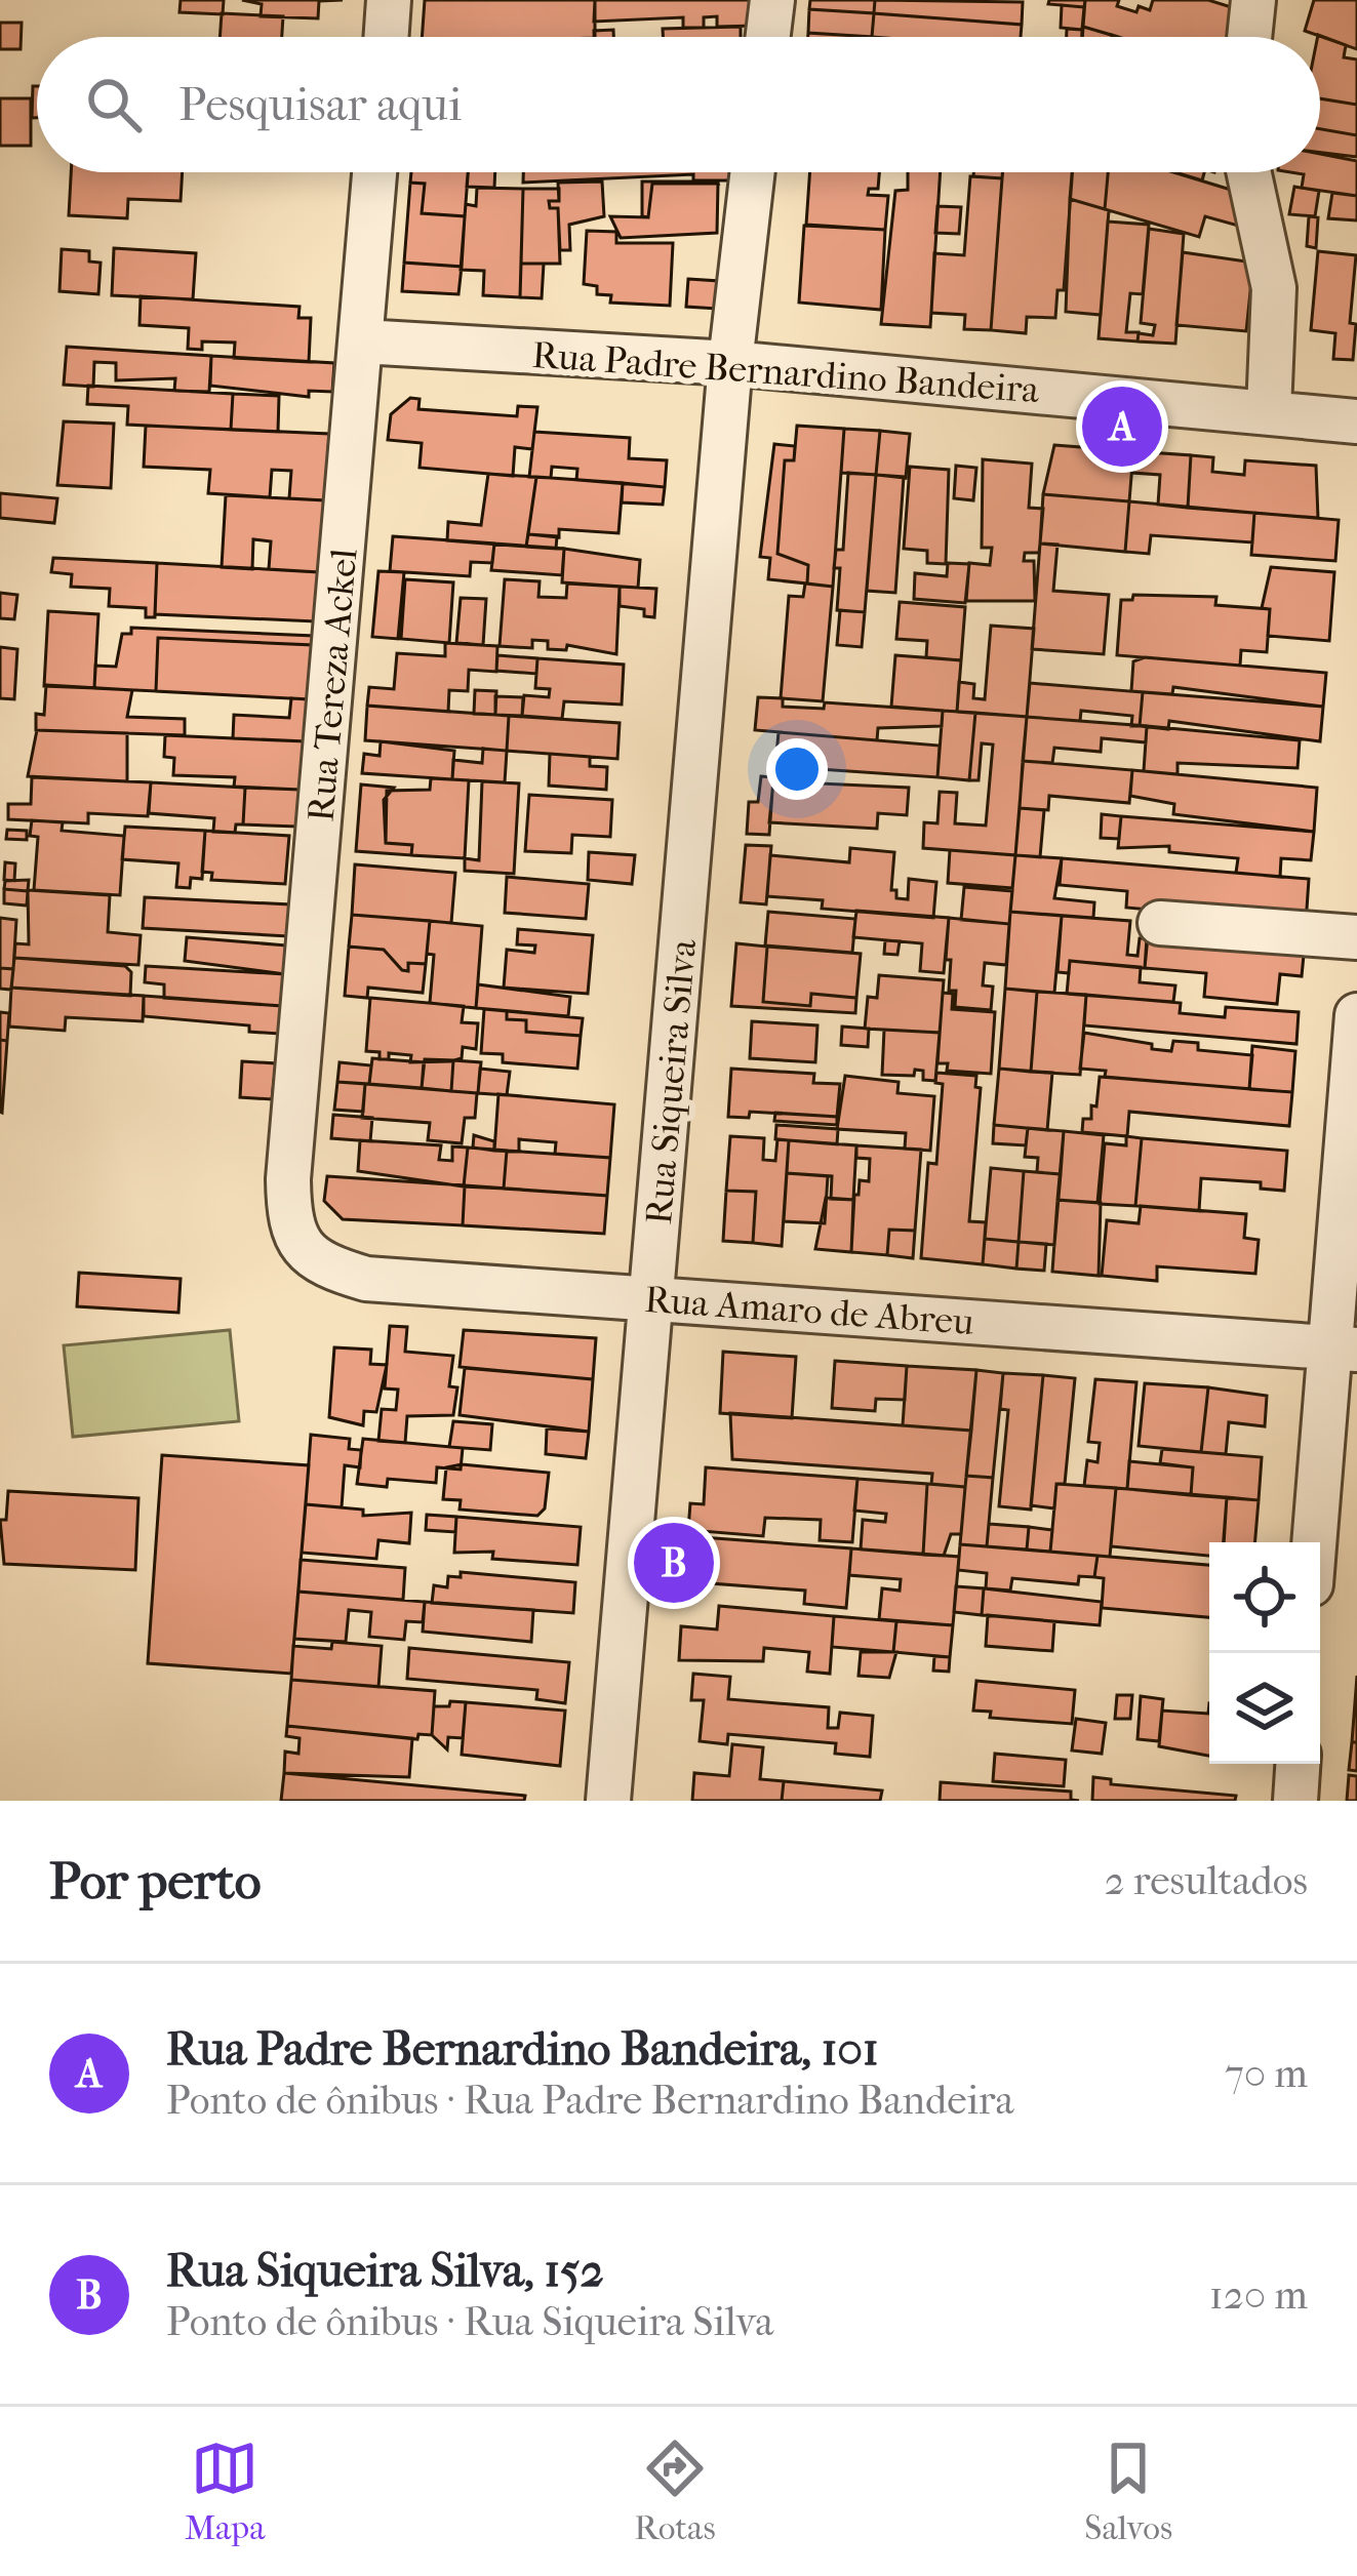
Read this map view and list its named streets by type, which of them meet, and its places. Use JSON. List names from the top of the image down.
{
  "streets": {
    "street": [
      "Rua Padre Bernardino Bandeira",
      "Rua Tereza Ackel",
      "Rua Siqueira Silva",
      "Rua Amaro de Abreu"
    ]
  },
  "crossings": [
    ["Rua Padre Bernardino Bandeira", "Rua Tereza Ackel"],
    ["Rua Padre Bernardino Bandeira", "Rua Siqueira Silva"],
    ["Rua Tereza Ackel", "Rua Amaro de Abreu"],
    ["Rua Siqueira Silva", "Rua Amaro de Abreu"]
  ],
  "page": {
    "search": "Pesquisar aqui",
    "pins": ["A", "B"],
    "heading": ["Por perto", "2 resultados"],
    "list": [
      {
        "mark": "A",
        "name": "Rua Padre Bernardino Bandeira, 101",
        "note": "Ponto de ônibus · Rua Padre Bernardino Bandeira",
        "value": "70 m"
      },
      {
        "mark": "B",
        "name": "Rua Siqueira Silva, 152",
        "note": "Ponto de ônibus · Rua Siqueira Silva",
        "value": "120 m"
      }
    ],
    "nav": ["Mapa", "Rotas", "Salvos"]
  }
}
